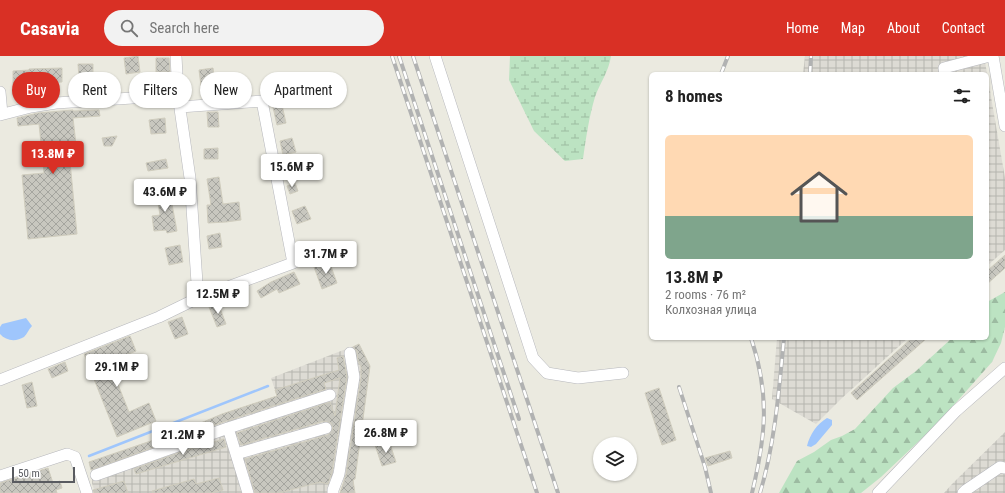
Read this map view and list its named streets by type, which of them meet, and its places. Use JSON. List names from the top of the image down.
{
  "scale_bar": "50 m",
  "page": {
    "header": "Casavia",
    "search": "Search here",
    "nav": [
      "Home",
      "Map",
      "About",
      "Contact"
    ],
    "chip": [
      "Buy",
      "Rent",
      "Filters",
      "New",
      "Apartment"
    ],
    "heading": "8 homes",
    "list": [
      {
        "name": "13.8M ₽",
        "note": "2 rooms · 76 m² · Колхозная улица"
      }
    ],
    "price": [
      "13.8M ₽",
      "15.6M ₽",
      "43.6M ₽",
      "31.7M ₽",
      "12.5M ₽",
      "29.1M ₽",
      "26.8M ₽",
      "21.2M ₽"
    ],
    "scale": "50 m"
  }
}
